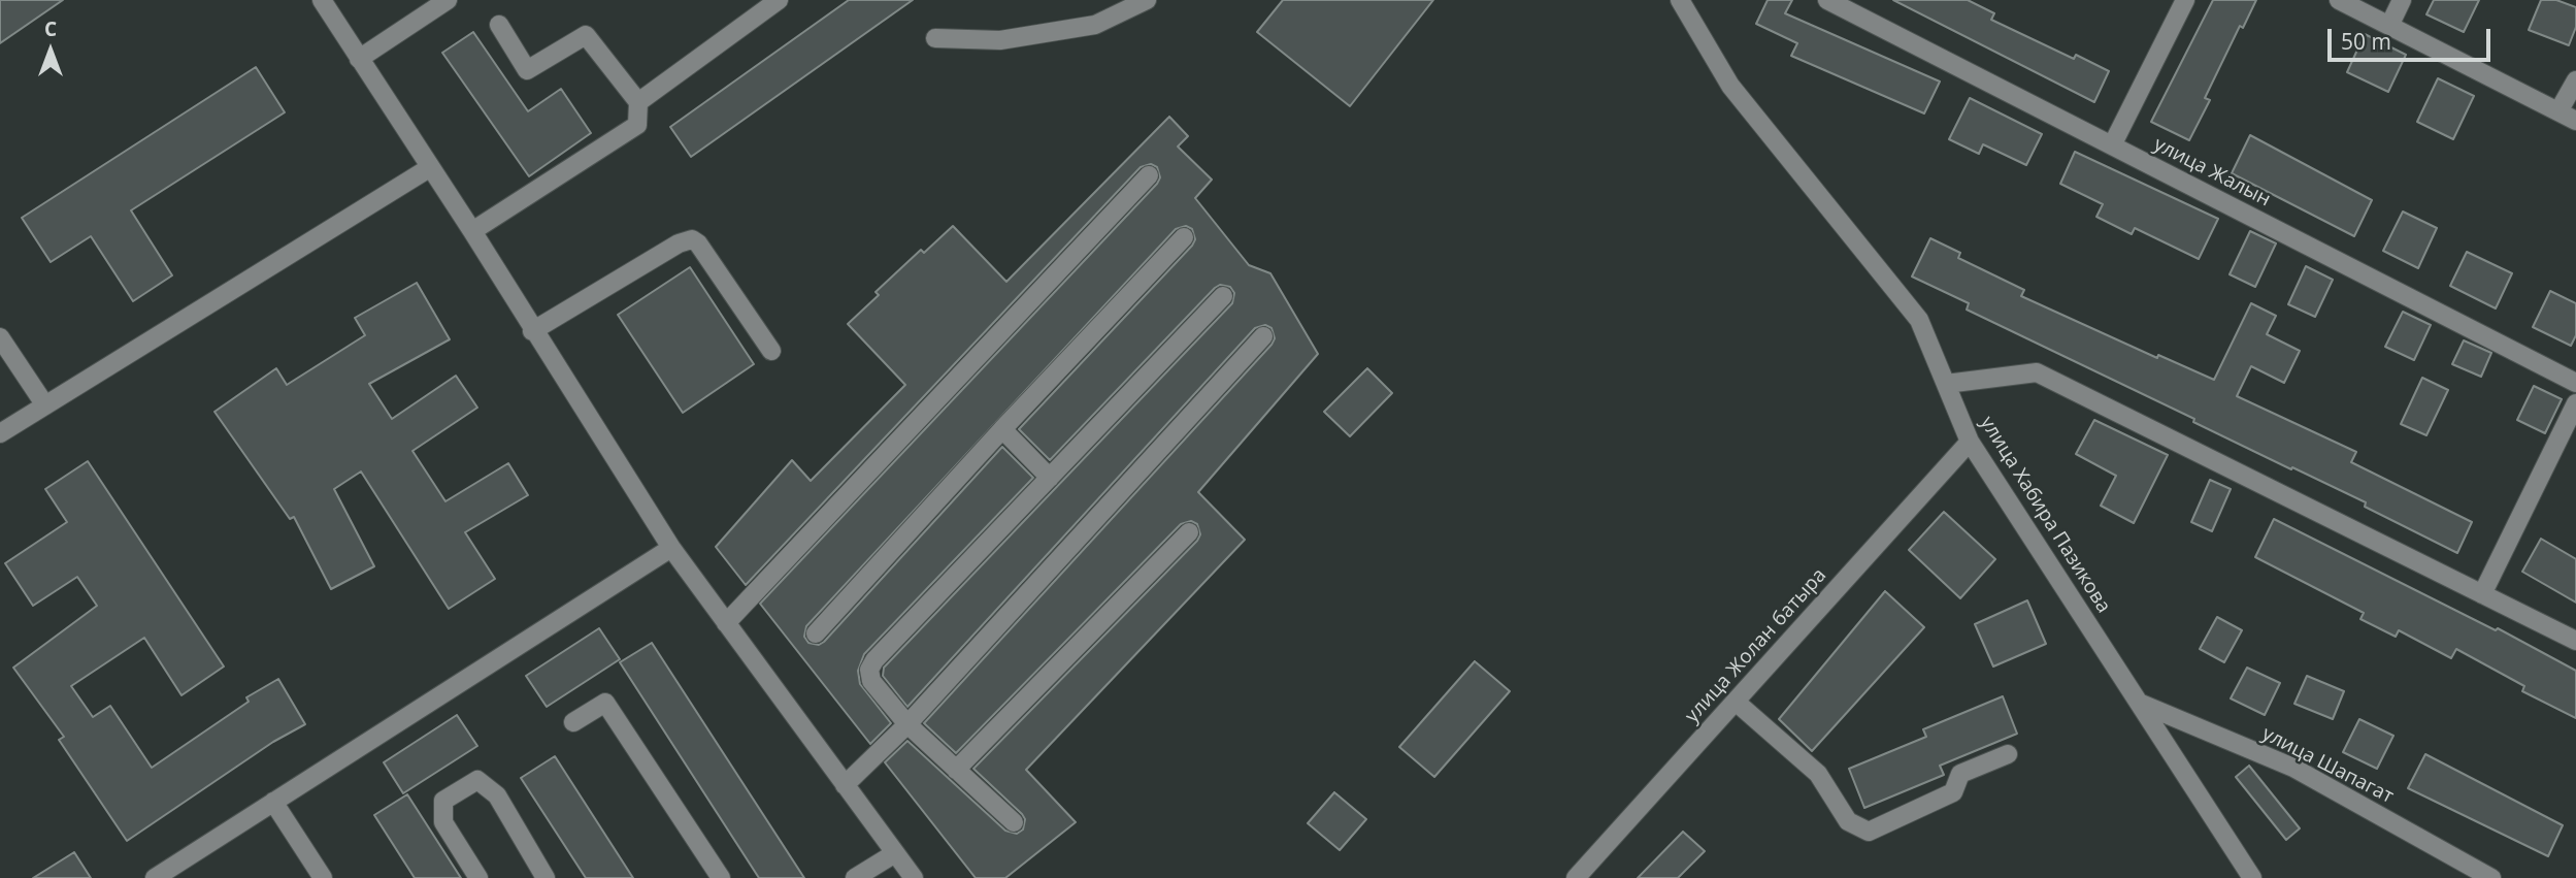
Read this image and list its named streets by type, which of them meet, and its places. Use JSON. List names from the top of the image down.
{
  "streets": {
    "street": [
      "улица Жалын",
      "улица Хабира Пазикова",
      "улица Жолан батыра",
      "улица Шапагат"
    ]
  },
  "crossings": [
    ["улица Хабира Пазикова", "улица Жолан батыра"],
    ["улица Хабира Пазикова", "улица Шапагат"]
  ],
  "scale_bar": "50 m",
  "north": "top"
}
